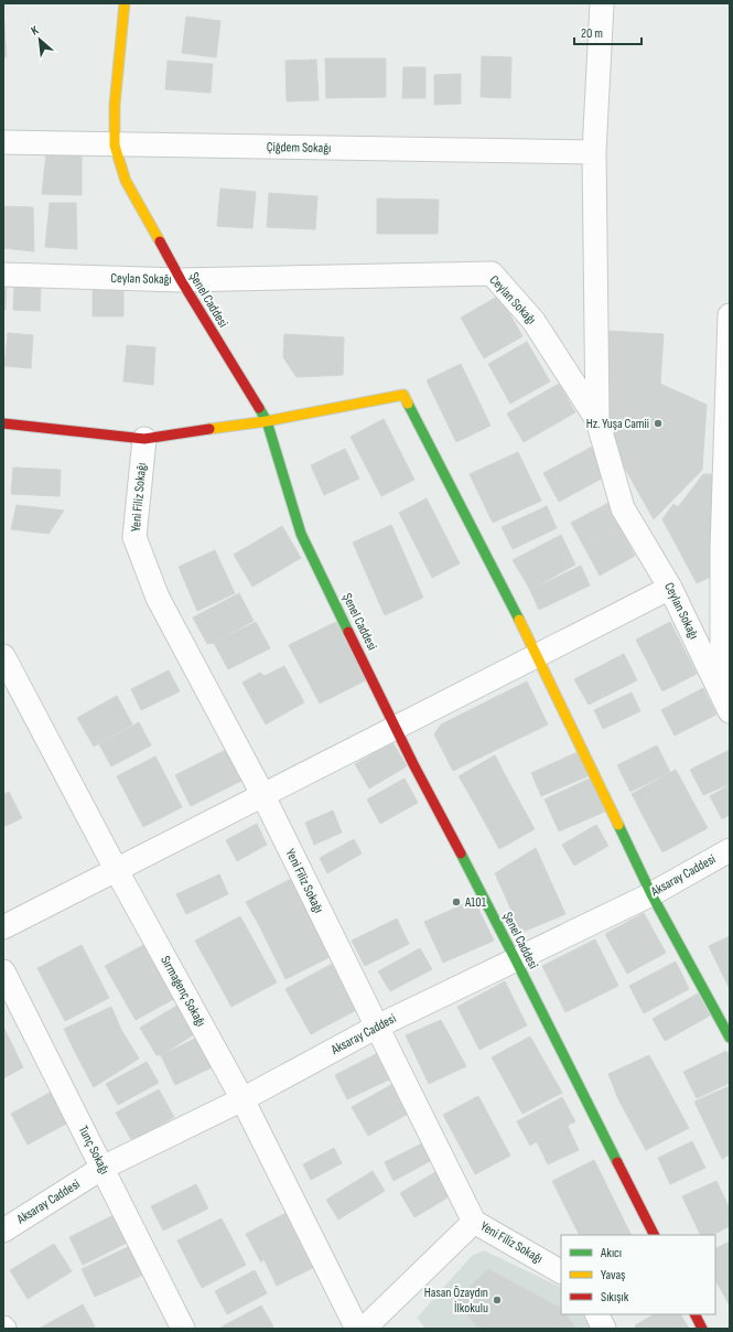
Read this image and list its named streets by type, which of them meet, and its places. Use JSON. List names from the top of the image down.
{
  "streets": {
    "street": [
      "Çiğdem Sokağı",
      "Ceylan Sokağı",
      "Şenel Caddesi",
      "Yeni Filiz Sokağı",
      "Aksaray Caddesi",
      "Sırmagenç Sokağı",
      "Tunç Sokağı"
    ]
  },
  "crossings": [
    ["Çiğdem Sokağı", "Şenel Caddesi"],
    ["Ceylan Sokağı", "Şenel Caddesi"],
    ["Şenel Caddesi", "Aksaray Caddesi"],
    ["Yeni Filiz Sokağı", "Aksaray Caddesi"],
    ["Aksaray Caddesi", "Sırmagenç Sokağı"],
    ["Aksaray Caddesi", "Tunç Sokağı"]
  ],
  "places": ["Hz. Yuşa Camii", "A101", "Hasan Özaydın İlkokulu"],
  "legend": ["Akıcı", "Yavaş", "Sıkışık"],
  "scale_bar": "20 m",
  "north": "top left"
}
